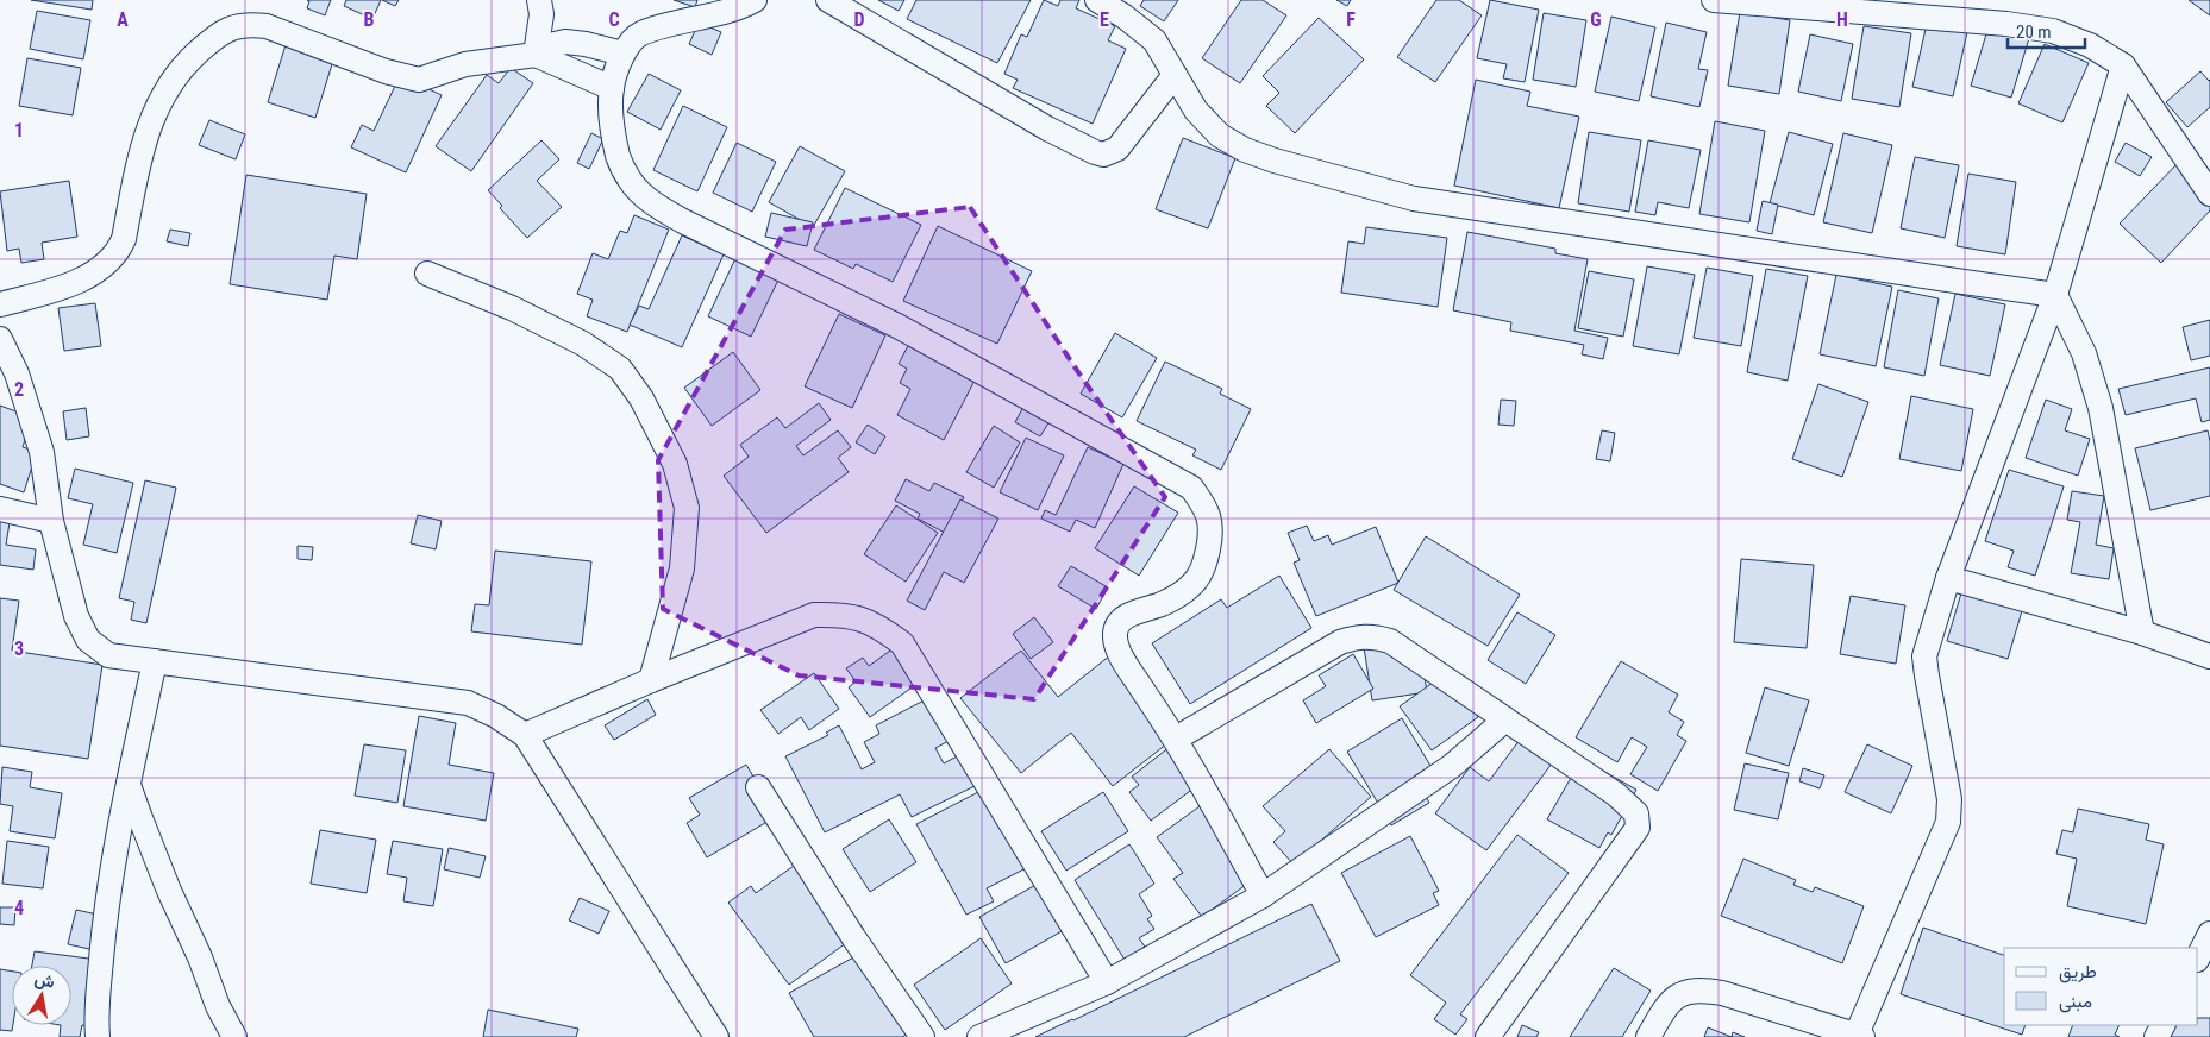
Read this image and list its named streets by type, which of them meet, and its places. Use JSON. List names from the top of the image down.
{
  "legend": ["طريق", "مبنى"],
  "scale_bar": "20 m",
  "north": "top",
  "grid": {
    "columns": [
      "A",
      "B",
      "C",
      "D",
      "E",
      "F",
      "G",
      "H"
    ],
    "rows": [
      "1",
      "2",
      "3",
      "4"
    ]
  }
}
